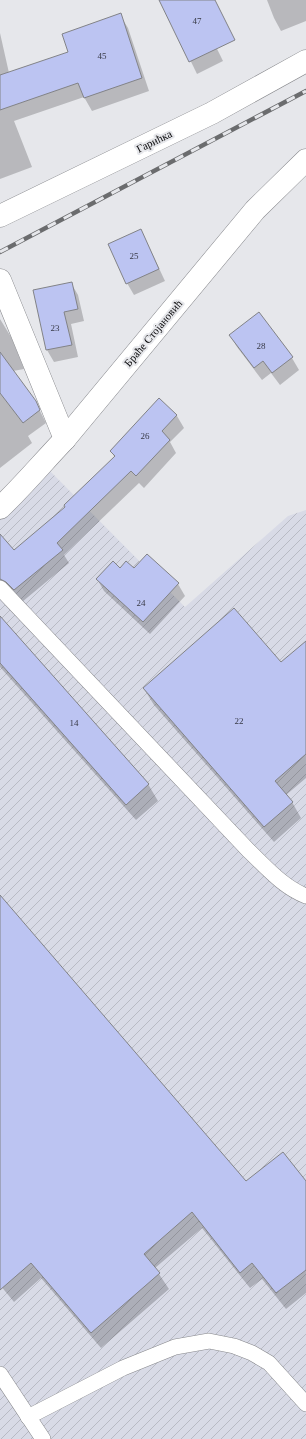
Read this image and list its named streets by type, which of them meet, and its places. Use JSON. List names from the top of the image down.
{
  "streets": {
    "street": ["Гарићка", "Браће Стојановић"]
  },
  "house_numbers": [
    "47",
    "45",
    "25",
    "23",
    "28",
    "26",
    "24",
    "22",
    "14"
  ]
}
